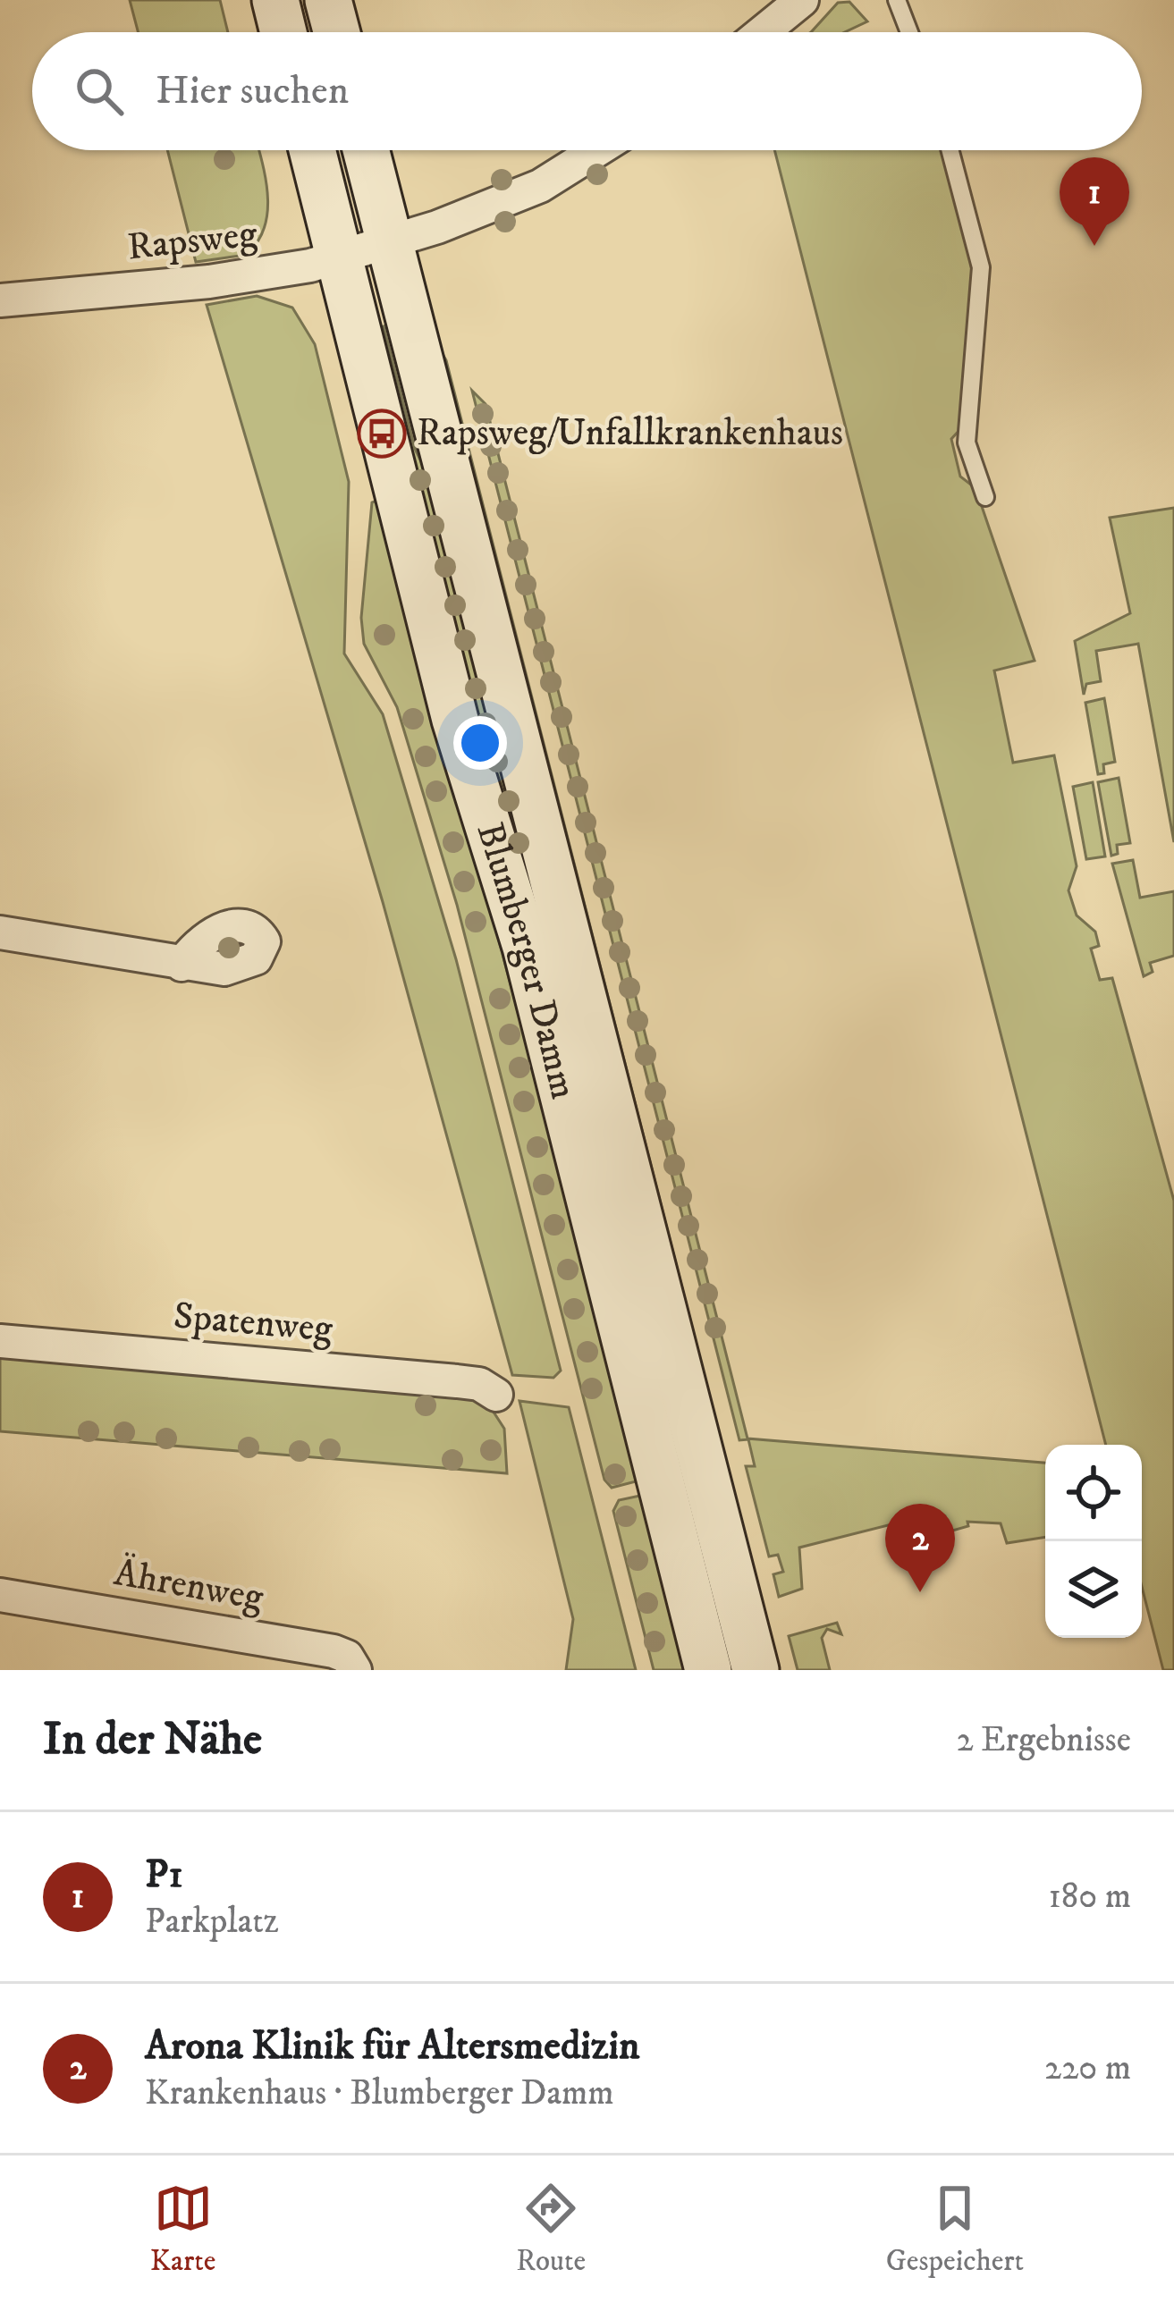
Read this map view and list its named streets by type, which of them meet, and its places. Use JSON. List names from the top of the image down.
{
  "streets": {
    "main road": ["Blumberger Damm"],
    "street": ["Rapsweg", "Spatenweg", "Ährenweg"]
  },
  "crossings": [
    ["Rapsweg", "Blumberger Damm"]
  ],
  "places": {
    "bus stop": ["Rapsweg/Unfallkrankenhaus"]
  },
  "page": {
    "search": "Hier suchen",
    "pins": ["1", "2"],
    "heading": ["In der Nähe", "2 Ergebnisse"],
    "list": [
      {
        "mark": "1",
        "name": "P1",
        "note": "Parkplatz",
        "value": "180 m"
      },
      {
        "mark": "2",
        "name": "Arona Klinik für Altersmedizin",
        "note": "Krankenhaus · Blumberger Damm",
        "value": "220 m"
      }
    ],
    "nav": ["Karte", "Route", "Gespeichert"]
  }
}
